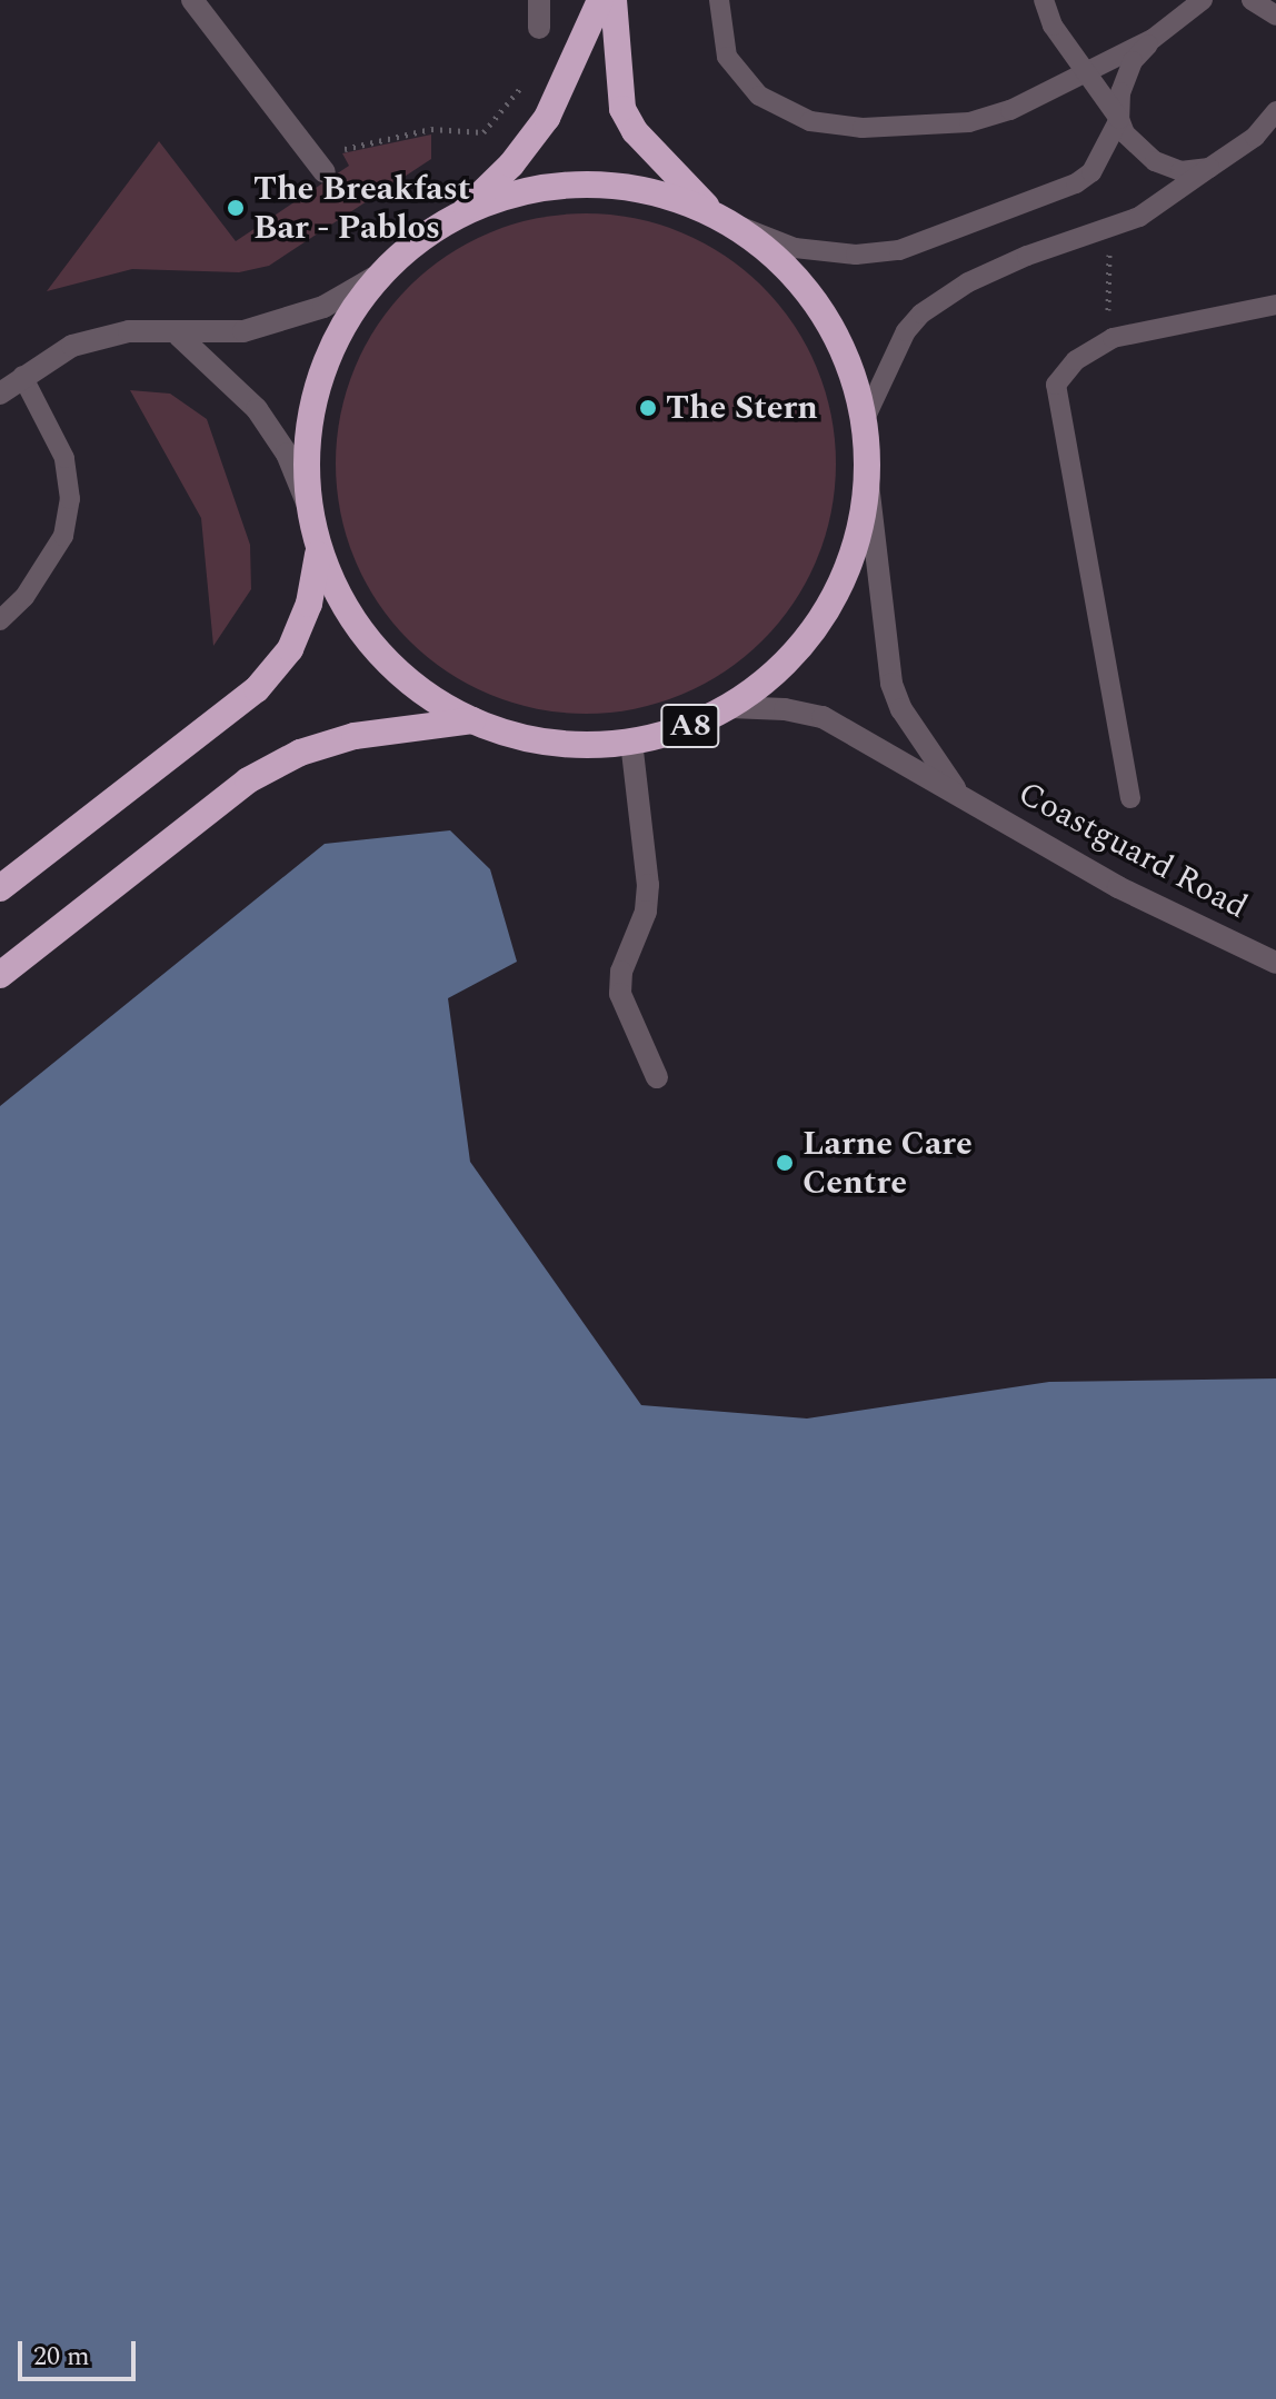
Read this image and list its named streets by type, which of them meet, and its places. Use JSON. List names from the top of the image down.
{
  "streets": {
    "highway": ["A8"],
    "street": ["Coastguard Road"]
  },
  "crossings": [
    ["A8", "Coastguard Road"]
  ],
  "places": ["The Breakfast Bar - Pablos", "The Stern", "Larne Care Centre"],
  "scale_bar": "20 m"
}
